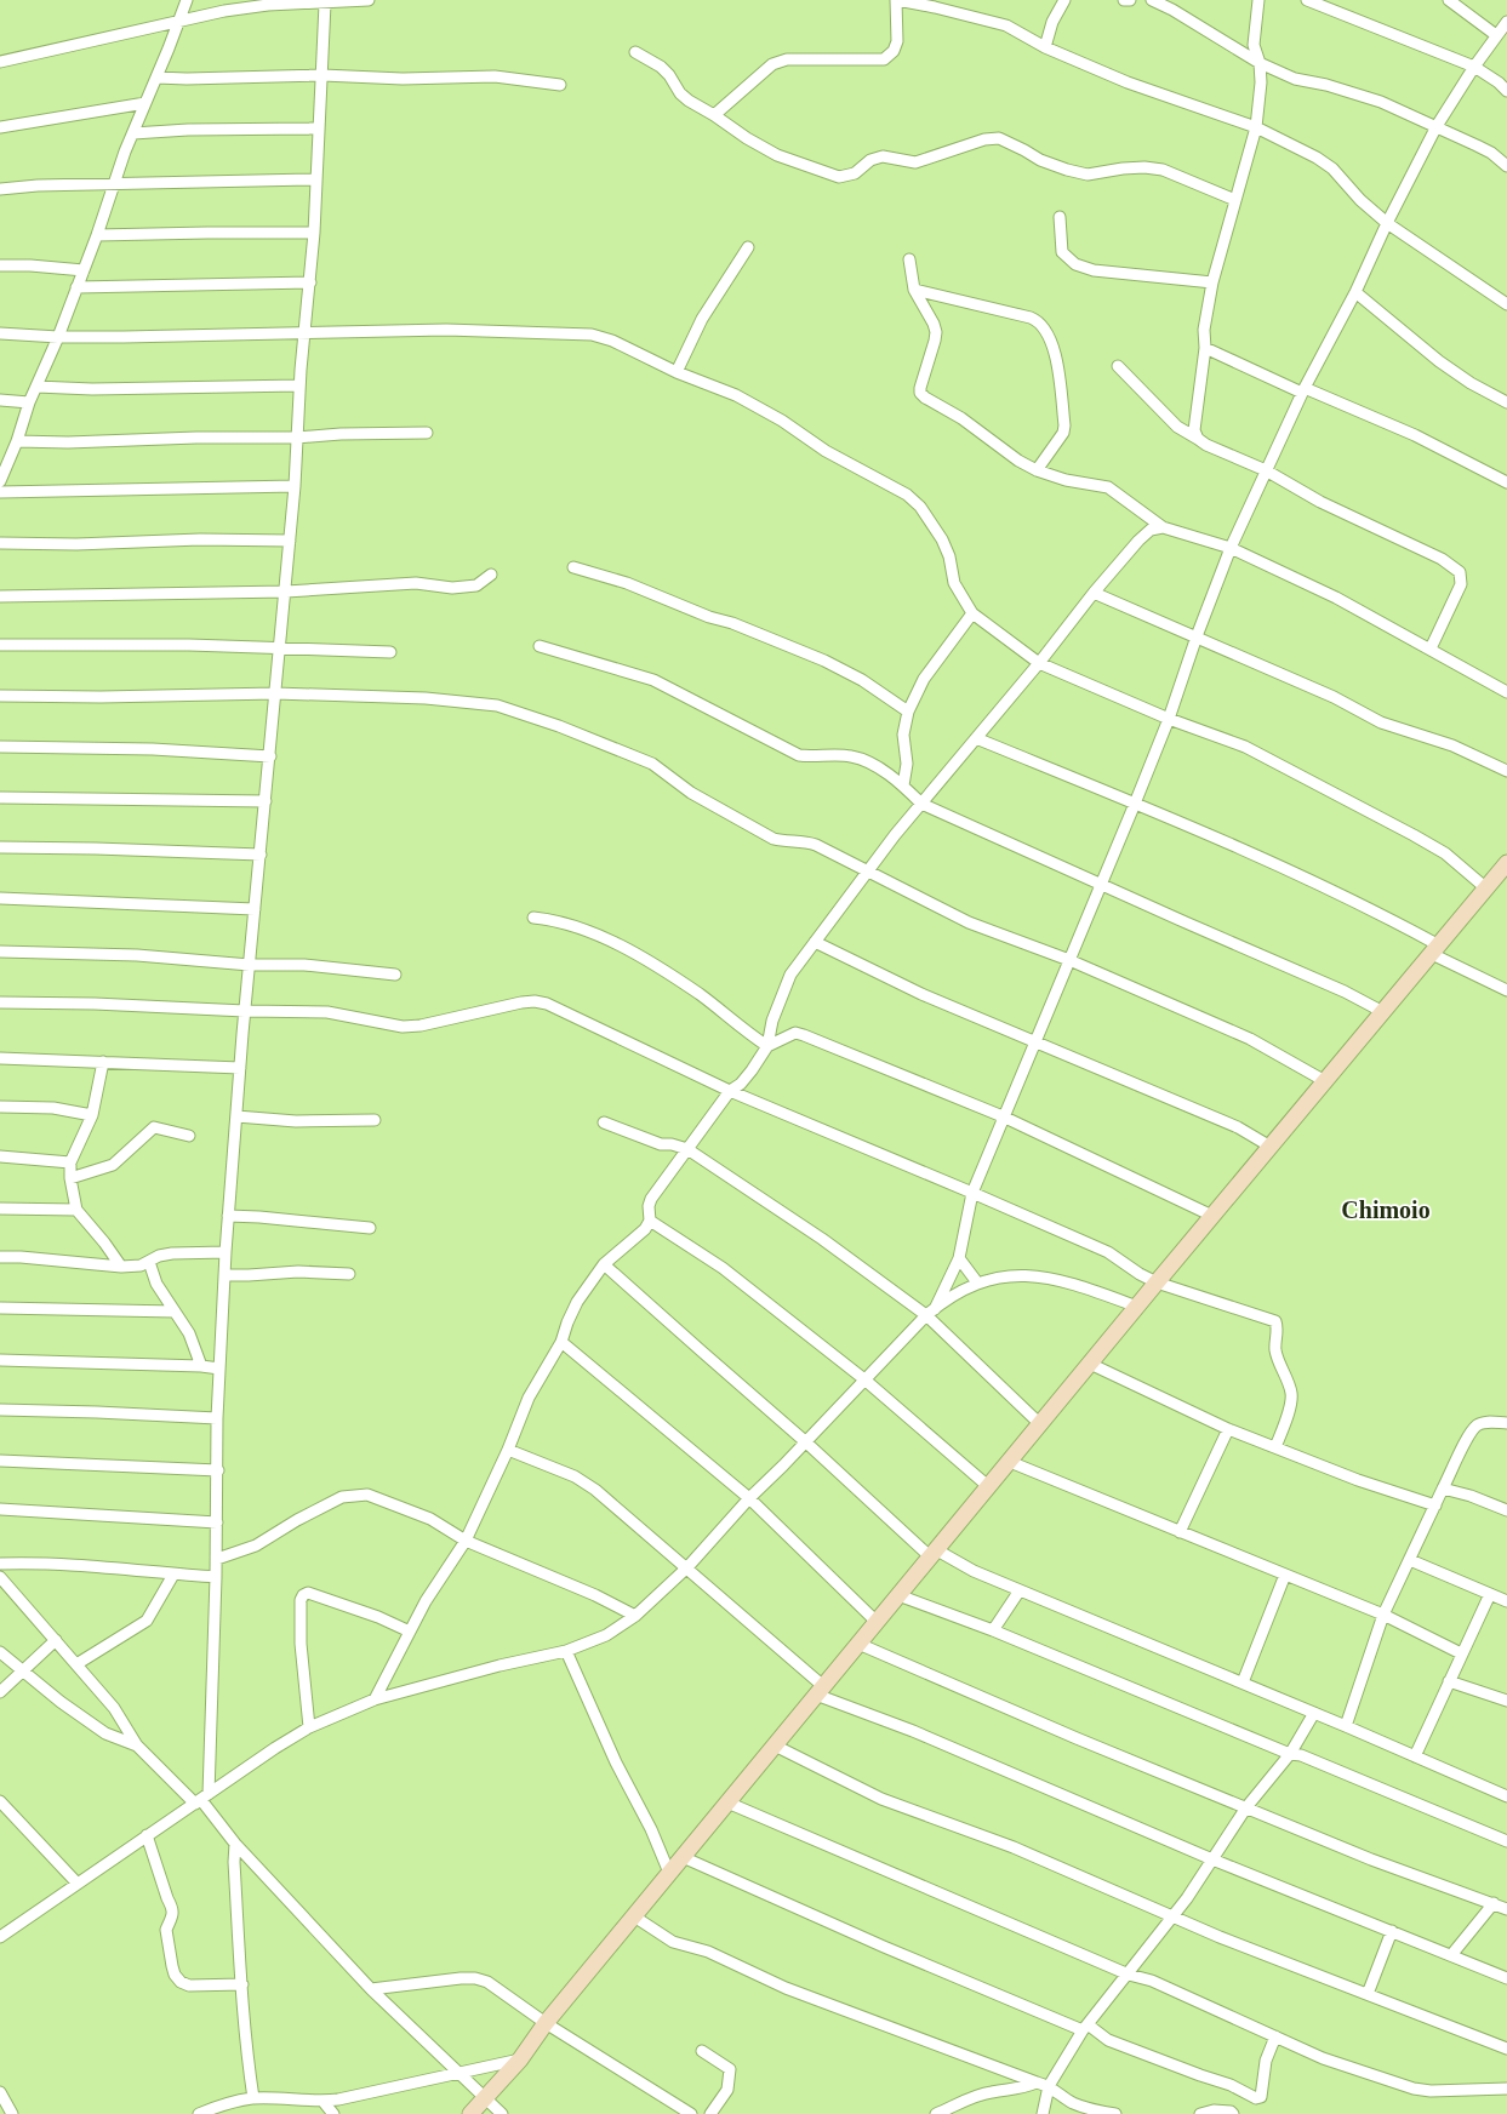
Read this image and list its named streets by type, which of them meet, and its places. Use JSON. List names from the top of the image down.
{
  "districts": ["Chimoio"]
}
